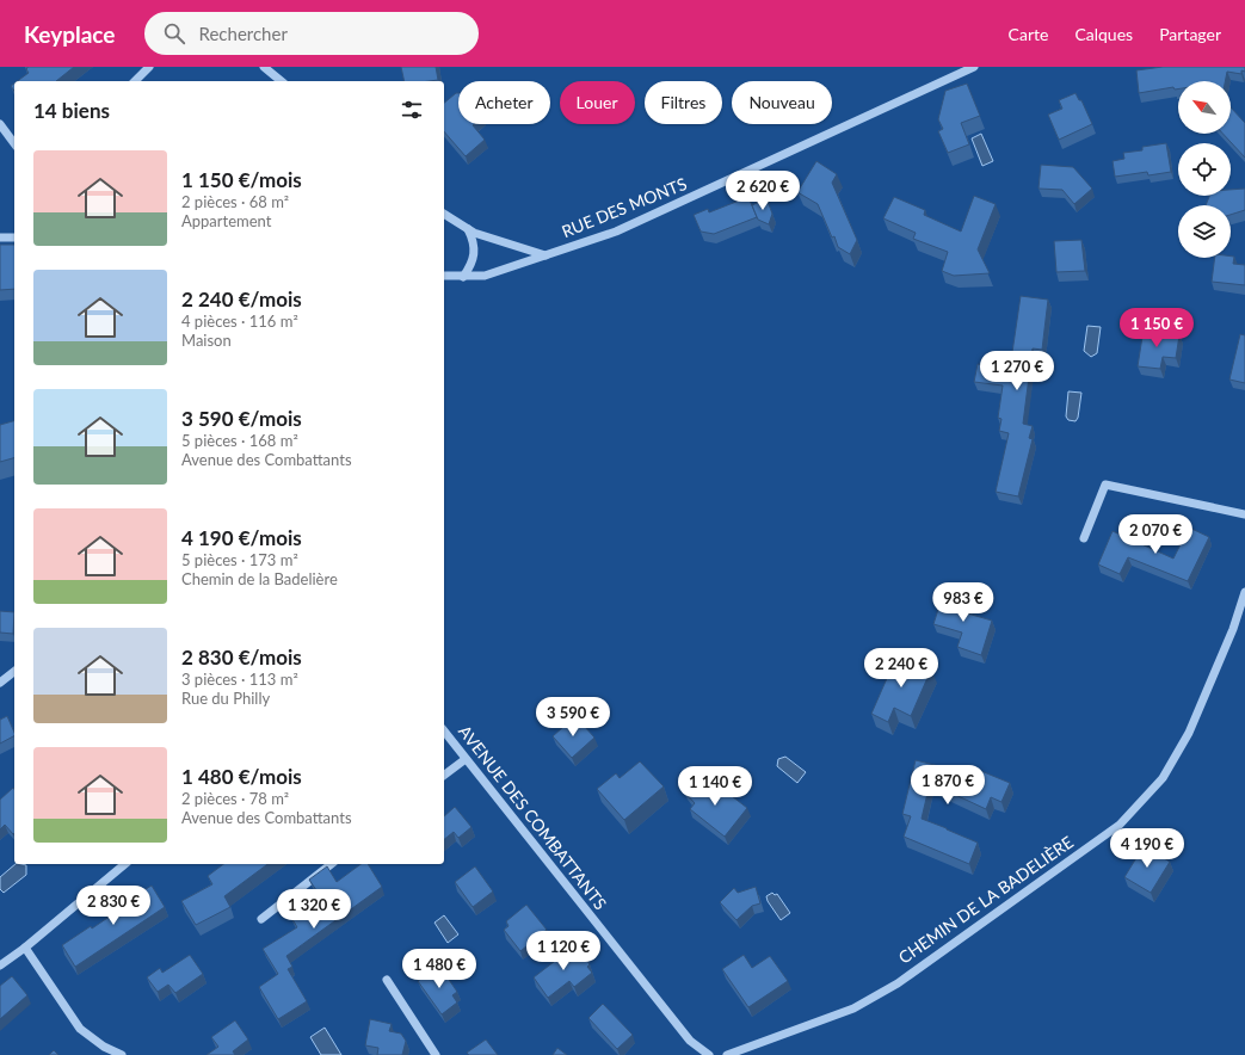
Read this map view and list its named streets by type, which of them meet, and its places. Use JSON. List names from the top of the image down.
{
  "streets": {
    "street": ["RUE DES MONTS", "AVENUE DES COMBATTANTS", "CHEMIN DE LA BADELIÈRE"]
  },
  "north": "top left",
  "page": {
    "header": "Keyplace",
    "search": "Rechercher",
    "nav": ["Carte", "Calques", "Partager"],
    "chip": [
      "Acheter",
      "Louer",
      "Filtres",
      "Nouveau"
    ],
    "heading": "14 biens",
    "list": [
      {
        "name": "1 150 €/mois",
        "note": "2 pièces · 68 m² · Appartement"
      },
      {
        "name": "2 240 €/mois",
        "note": "4 pièces · 116 m² · Maison"
      },
      {
        "name": "3 590 €/mois",
        "note": "5 pièces · 168 m² · Avenue des Combattants"
      },
      {
        "name": "4 190 €/mois",
        "note": "5 pièces · 173 m² · Chemin de la Badelière"
      },
      {
        "name": "2 830 €/mois",
        "note": "3 pièces · 113 m² · Rue du Philly"
      },
      {
        "name": "1 480 €/mois",
        "note": "2 pièces · 78 m² · Avenue des Combattants"
      }
    ],
    "price": [
      "2 620 €",
      "1 150 €",
      "1 270 €",
      "2 070 €",
      "983 €",
      "2 240 €",
      "3 590 €",
      "1 870 €",
      "1 140 €",
      "4 190 €",
      "2 830 €",
      "1 320 €",
      "1 120 €",
      "1 480 €"
    ]
  }
}
